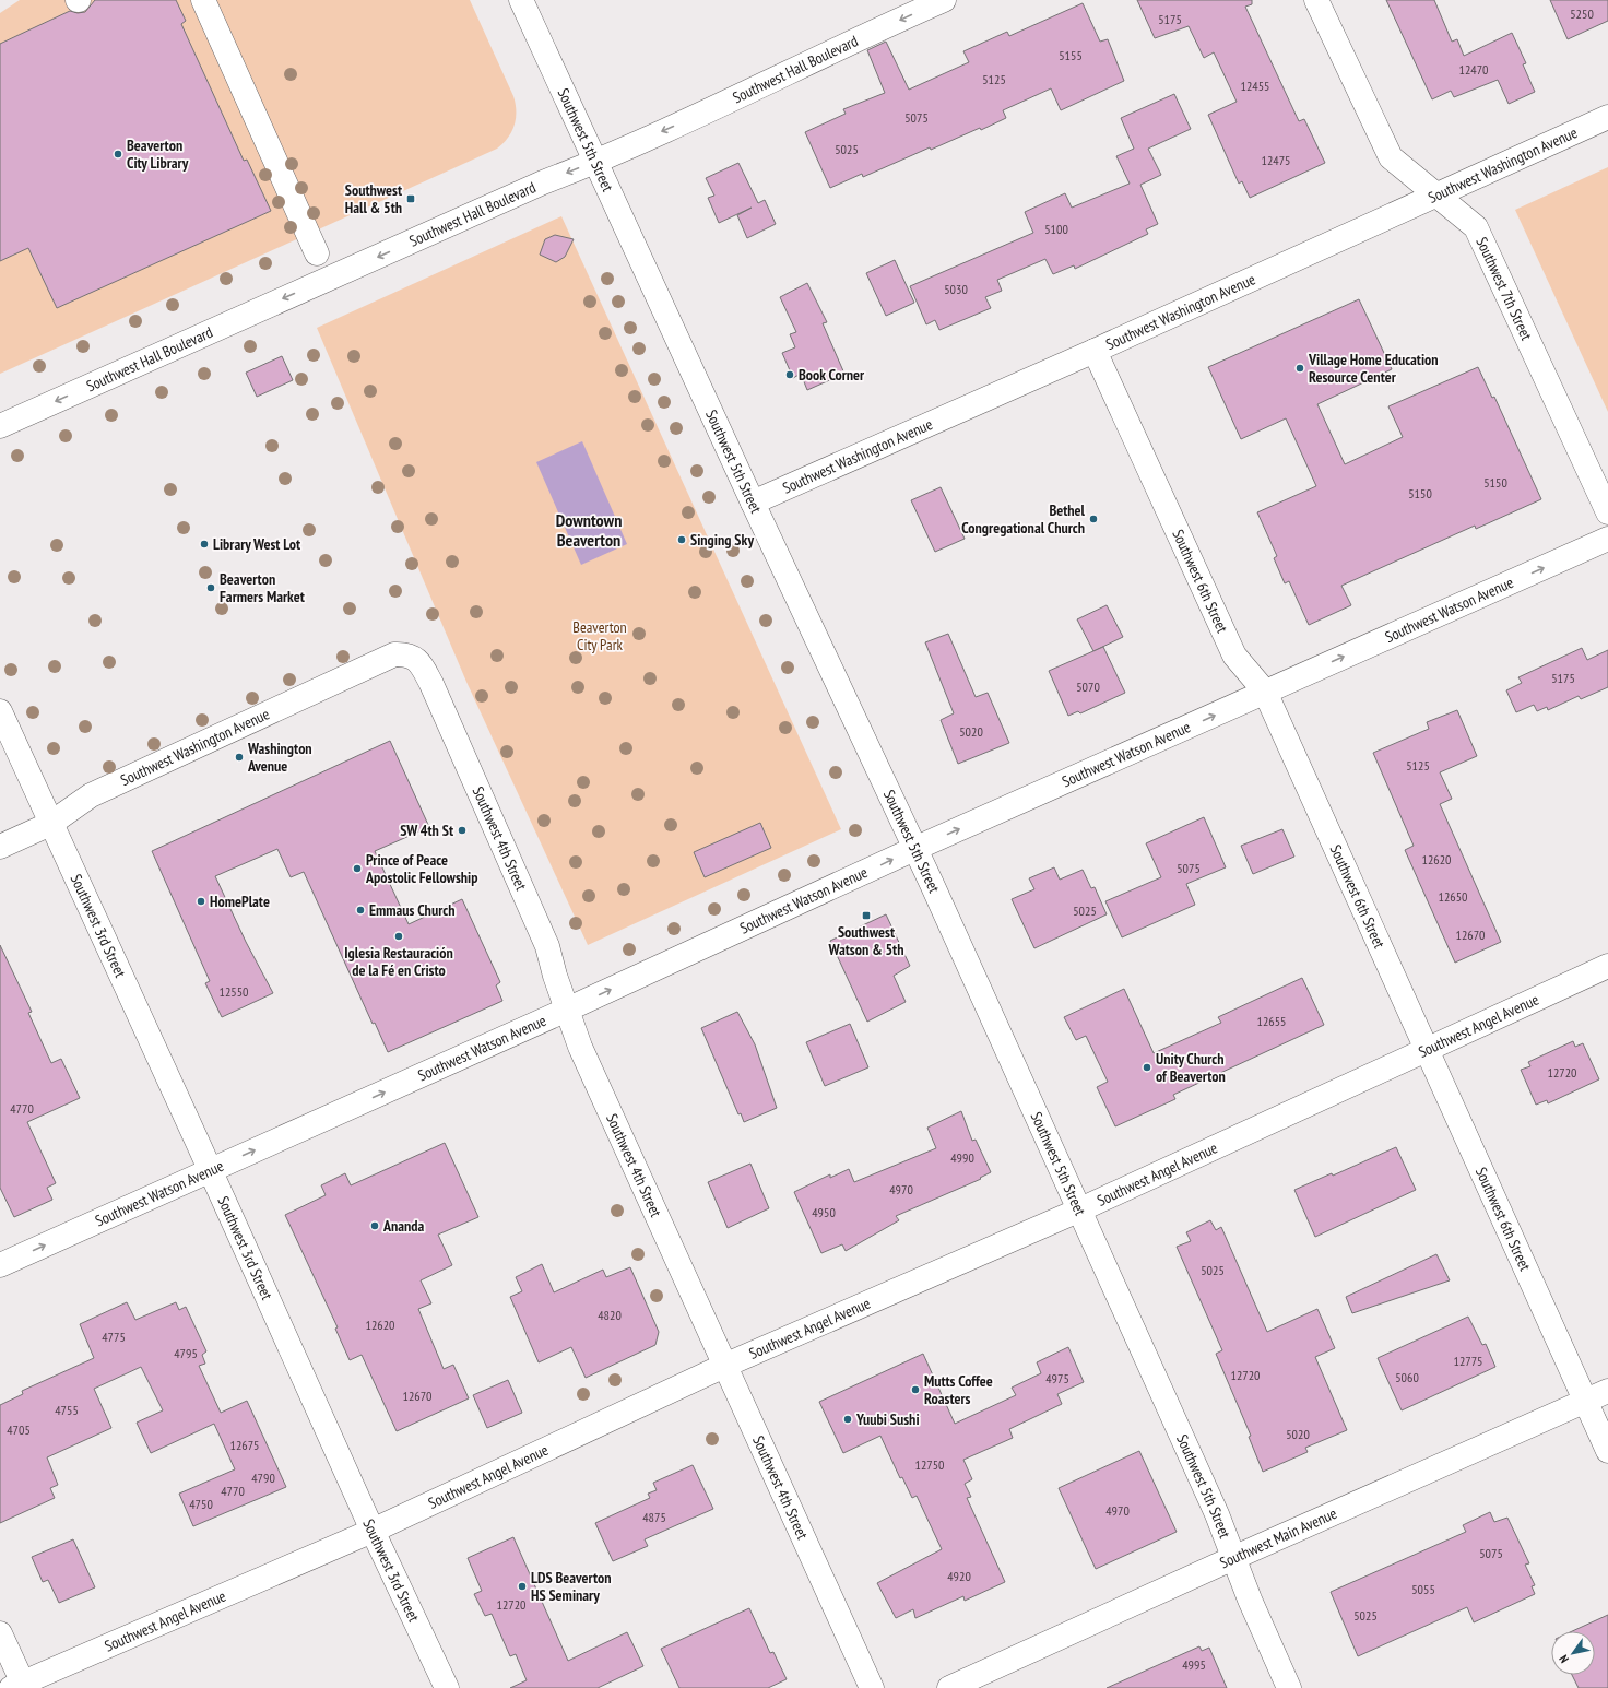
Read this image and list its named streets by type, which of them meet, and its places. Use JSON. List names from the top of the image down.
{
  "streets": {
    "street": [
      "Southwest Hall Boulevard",
      "Southwest 5th Street",
      "Southwest Washington Avenue",
      "Southwest 7th Street",
      "Southwest 6th Street",
      "Southwest Watson Avenue",
      "Southwest 4th Street",
      "Southwest 3rd Street",
      "Southwest Angel Avenue",
      "Southwest Main Avenue"
    ]
  },
  "crossings": [
    ["Southwest Hall Boulevard", "Southwest 5th Street"],
    ["Southwest 5th Street", "Southwest Washington Avenue"],
    ["Southwest 5th Street", "Southwest Watson Avenue"],
    ["Southwest 5th Street", "Southwest Angel Avenue"],
    ["Southwest 5th Street", "Southwest Main Avenue"],
    ["Southwest Washington Avenue", "Southwest 7th Street"],
    ["Southwest Washington Avenue", "Southwest 6th Street"],
    ["Southwest Washington Avenue", "Southwest 4th Street"],
    ["Southwest Washington Avenue", "Southwest 3rd Street"],
    ["Southwest 6th Street", "Southwest Watson Avenue"],
    ["Southwest 6th Street", "Southwest Angel Avenue"],
    ["Southwest 6th Street", "Southwest Main Avenue"],
    ["Southwest Watson Avenue", "Southwest 4th Street"],
    ["Southwest Watson Avenue", "Southwest 3rd Street"],
    ["Southwest 4th Street", "Southwest Angel Avenue"],
    ["Southwest 3rd Street", "Southwest Angel Avenue"]
  ],
  "one_way": ["Southwest Hall Boulevard", "Southwest Watson Avenue"],
  "districts": ["Downtown Beaverton"],
  "parks": ["Beaverton City Park"],
  "places": {
    "other": [
      "Beaverton City Library",
      "Village Home Education Resource Center",
      "Book Corner",
      "Bethel Congregational Church",
      "Singing Sky",
      "Library West Lot",
      "Beaverton Farmers Market",
      "Washington Avenue",
      "SW 4th St",
      "Prince of Peace Apostolic Fellowship",
      "HomePlate",
      "Emmaus Church",
      "Iglesia Restauración de la Fé en Cristo",
      "Unity Church of Beaverton",
      "Ananda",
      "Mutts Coffee Roasters",
      "Yuubi Sushi",
      "LDS Beaverton HS Seminary"
    ],
    "transit": ["Southwest Hall & 5th", "Southwest Watson & 5th"]
  },
  "house_numbers": [
    "5250",
    "5175",
    "5155",
    "12470",
    "5125",
    "12455",
    "5075",
    "5025",
    "12475",
    "5100",
    "5030",
    "5150",
    "5150",
    "5175",
    "5070",
    "5020",
    "5125",
    "12620",
    "5075",
    "12650",
    "5025",
    "12670",
    "12550",
    "12655",
    "12720",
    "4770",
    "4990",
    "4970",
    "4950",
    "5025",
    "4820",
    "12620",
    "4775",
    "4795",
    "12775",
    "12720",
    "5060",
    "4975",
    "12670",
    "4755",
    "4705",
    "5020",
    "12675",
    "12750",
    "4790",
    "4770",
    "4750",
    "4970",
    "4875",
    "5075",
    "4920",
    "5055",
    "12720",
    "5025",
    "4995"
  ],
  "north": "bottom left"
}
